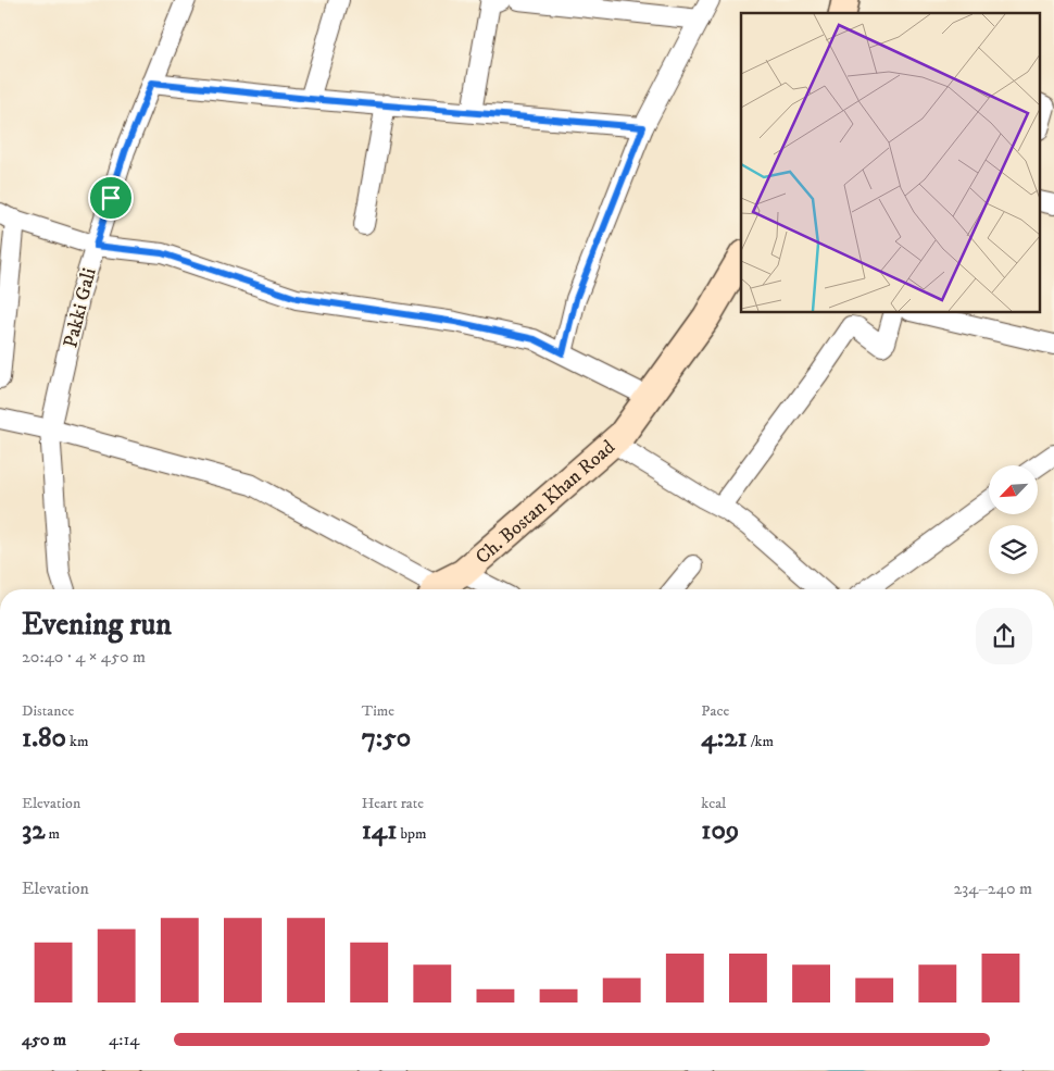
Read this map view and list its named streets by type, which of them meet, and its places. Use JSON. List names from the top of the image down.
{
  "streets": {
    "main road": ["Ch. Bostan Khan Road"],
    "street": ["Pakki Gali"]
  },
  "north": "bottom left",
  "page": {
    "heading": ["Evening run", "20:40 · 4 × 450 m"],
    "stats": [
      ["Distance", "1.80 km"],
      ["Time", "7:50"],
      ["Pace", "4:21 /km"],
      ["Elevation", "32 m"],
      ["Heart rate", "141 bpm"],
      ["kcal", "109"]
    ],
    "chart": ["Elevation", "234–240 m"],
    "list": [
      {
        "name": "450 m",
        "note": "4:14"
      }
    ]
  }
}
